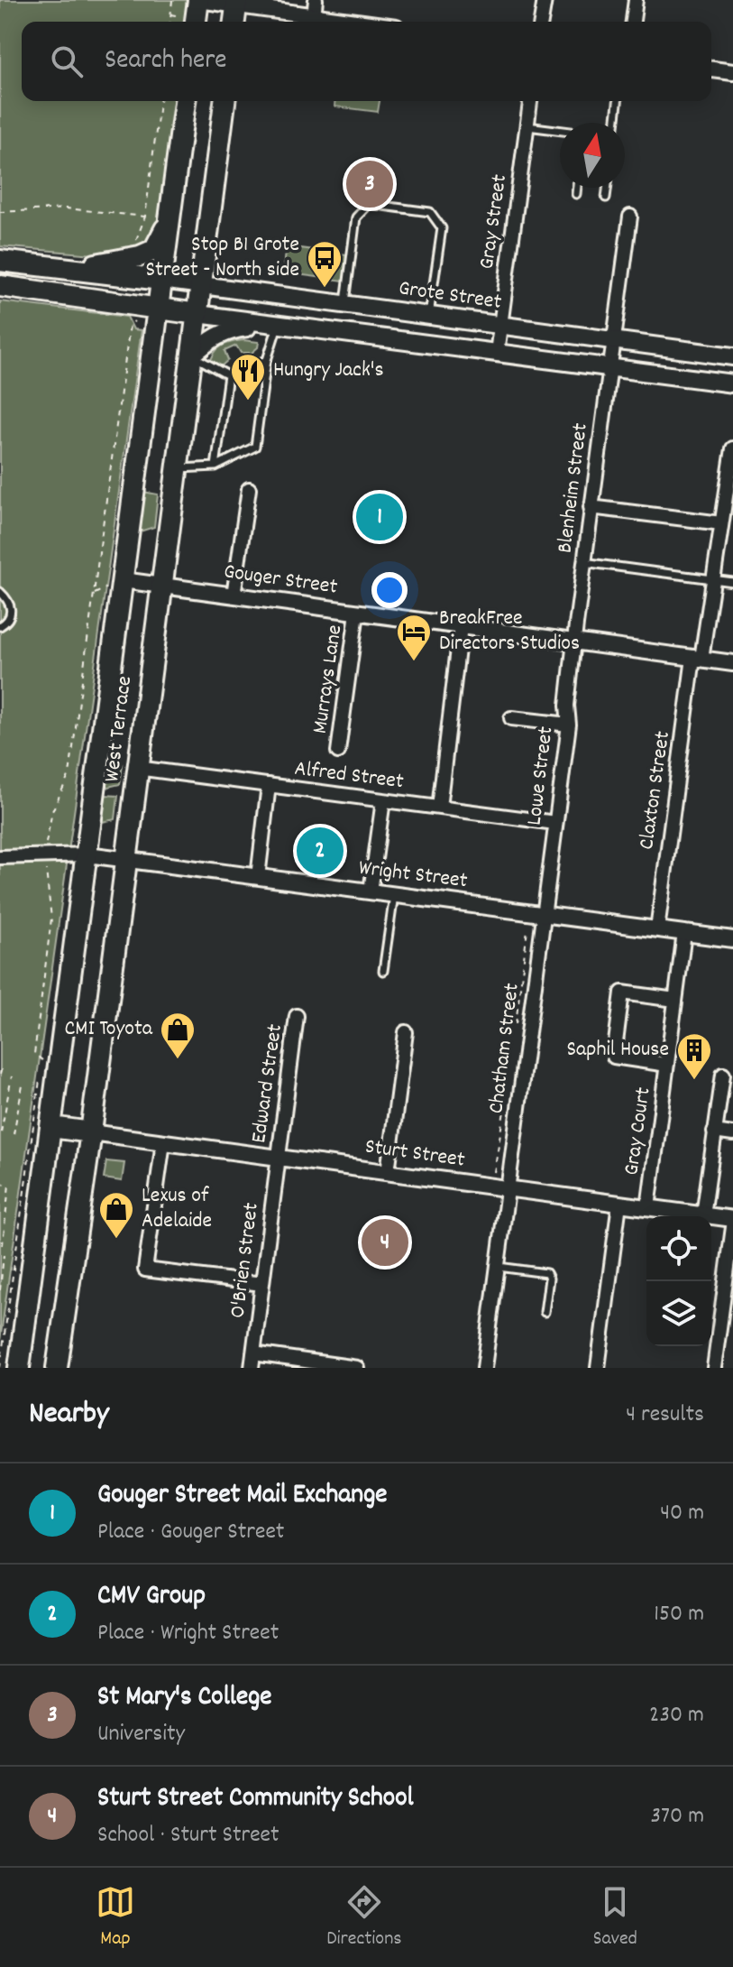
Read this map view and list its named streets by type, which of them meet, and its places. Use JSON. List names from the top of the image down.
{
  "streets": {
    "main road": ["Grote Street", "West Terrace"],
    "street": [
      "Gray Street",
      "Blenheim Street",
      "Gouger Street",
      "Murrays Lane",
      "Alfred Street",
      "Lowe Street",
      "Claxton Street",
      "Wright Street",
      "Chatham Street",
      "Edward Street",
      "Gray Court",
      "Sturt Street",
      "O'Brien Street"
    ]
  },
  "crossings": [
    ["Gray Street", "Grote Street"],
    ["Grote Street", "Blenheim Street"],
    ["Grote Street", "West Terrace"],
    ["Blenheim Street", "Gouger Street"],
    ["Blenheim Street", "Lowe Street"],
    ["Gouger Street", "Murrays Lane"],
    ["Gouger Street", "West Terrace"],
    ["Gouger Street", "Lowe Street"],
    ["Gouger Street", "Claxton Street"],
    ["West Terrace", "Alfred Street"],
    ["West Terrace", "Wright Street"],
    ["West Terrace", "Sturt Street"],
    ["Alfred Street", "Lowe Street"],
    ["Lowe Street", "Wright Street"],
    ["Lowe Street", "Chatham Street"],
    ["Claxton Street", "Wright Street"],
    ["Wright Street", "Chatham Street"],
    ["Wright Street", "Gray Court"],
    ["Chatham Street", "Sturt Street"],
    ["Edward Street", "Sturt Street"],
    ["Edward Street", "O'Brien Street"],
    ["Gray Court", "Sturt Street"],
    ["Sturt Street", "O'Brien Street"]
  ],
  "places": {
    "bus stop": ["Stop B1 Grote Street - North side"],
    "restaurant": ["Hungry Jack's"],
    "hotel": ["BreakFree Directors Studios"],
    "shop": ["CMI Toyota", "Lexus of Adelaide"],
    "building": ["Saphil House"]
  },
  "north": "top",
  "page": {
    "search": "Search here",
    "pins": [
      "3",
      "1",
      "2",
      "4"
    ],
    "heading": ["Nearby", "4 results"],
    "list": [
      {
        "mark": "1",
        "name": "Gouger Street Mail Exchange",
        "note": "Place · Gouger Street",
        "value": "40 m"
      },
      {
        "mark": "2",
        "name": "CMV Group",
        "note": "Place · Wright Street",
        "value": "150 m"
      },
      {
        "mark": "3",
        "name": "St Mary's College",
        "note": "University",
        "value": "230 m"
      },
      {
        "mark": "4",
        "name": "Sturt Street Community School",
        "note": "School · Sturt Street",
        "value": "370 m"
      }
    ],
    "nav": ["Map", "Directions", "Saved"]
  }
}
